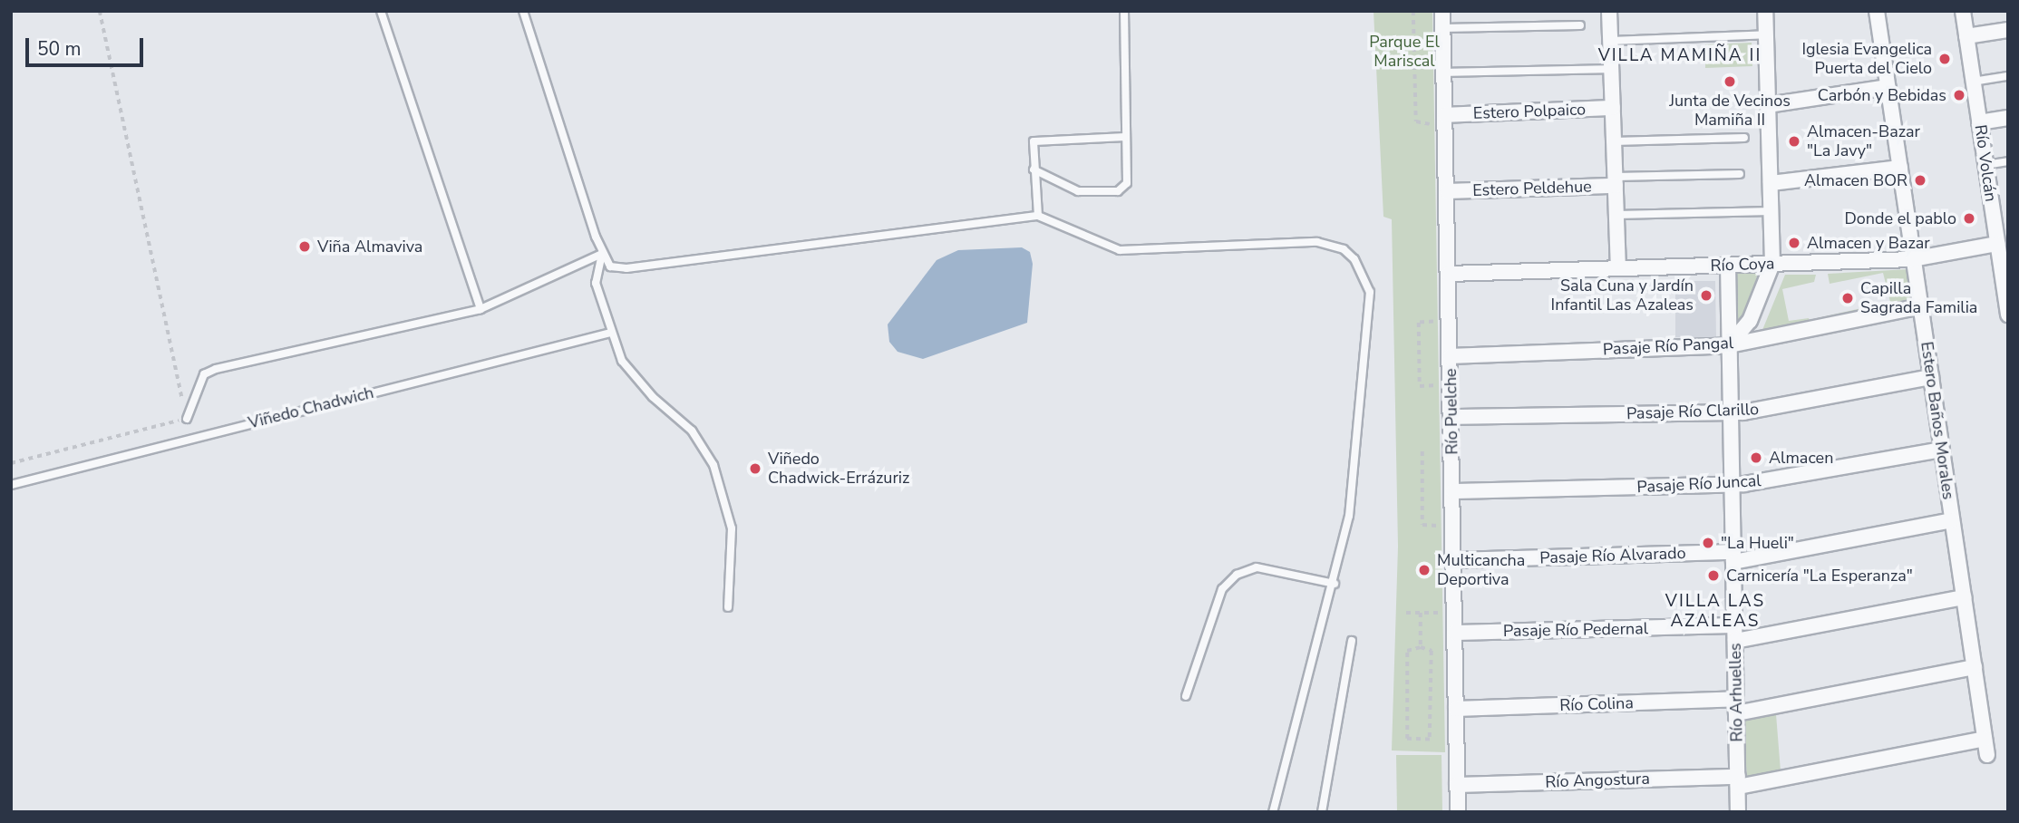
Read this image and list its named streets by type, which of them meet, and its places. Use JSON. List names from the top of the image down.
{
  "streets": {
    "street": [
      "Estero Polpaico",
      "Río Volcán",
      "Estero Peldehue",
      "Río Coya",
      "Pasaje Río Pangal",
      "Río Puelche",
      "Pasaje Río Clarillo",
      "Estero Baños Morales",
      "Pasaje Río Juncal",
      "Pasaje Río Alvarado",
      "Pasaje Río Pedernal",
      "Río Arhuelles",
      "Río Colina",
      "Río Angostura"
    ],
    "lane": ["Viñedo Chadwich"]
  },
  "crossings": [
    ["Estero Polpaico", "Río Puelche"],
    ["Río Volcán", "Río Coya"],
    ["Estero Peldehue", "Río Puelche"],
    ["Río Coya", "Río Puelche"],
    ["Río Coya", "Estero Baños Morales"],
    ["Río Coya", "Río Arhuelles"],
    ["Pasaje Río Pangal", "Río Puelche"],
    ["Pasaje Río Pangal", "Estero Baños Morales"],
    ["Pasaje Río Pangal", "Río Arhuelles"],
    ["Río Puelche", "Pasaje Río Clarillo"],
    ["Río Puelche", "Pasaje Río Juncal"],
    ["Río Puelche", "Pasaje Río Alvarado"],
    ["Río Puelche", "Pasaje Río Pedernal"],
    ["Río Puelche", "Río Colina"],
    ["Río Puelche", "Río Angostura"],
    ["Pasaje Río Clarillo", "Estero Baños Morales"],
    ["Pasaje Río Clarillo", "Río Arhuelles"],
    ["Estero Baños Morales", "Pasaje Río Juncal"],
    ["Estero Baños Morales", "Pasaje Río Alvarado"],
    ["Estero Baños Morales", "Río Colina"],
    ["Estero Baños Morales", "Río Angostura"],
    ["Pasaje Río Juncal", "Río Arhuelles"],
    ["Pasaje Río Alvarado", "Río Arhuelles"],
    ["Pasaje Río Pedernal", "Río Arhuelles"],
    ["Río Arhuelles", "Río Colina"],
    ["Río Arhuelles", "Río Angostura"]
  ],
  "districts": ["VILLA MAMIÑA II", "VILLA LAS AZALEAS"],
  "parks": ["Parque El Mariscal"],
  "places": [
    "Iglesia Evangelica Puerta del Cielo",
    "Junta de Vecinos Mamiña II",
    "Carbón y Bebidas",
    "Almacen-Bazar \"La Javy\"",
    "Almacen BOR",
    "Donde el pablo",
    "Almacen y Bazar",
    "Viña Almaviva",
    "Sala Cuna y Jardín Infantil Las Azaleas",
    "Capilla Sagrada Familia",
    "Almacen",
    "Viñedo Chadwick-Errázuriz",
    "\"La Hueli\"",
    "Multicancha Deportiva",
    "Carnicería \"La Esperanza\""
  ],
  "scale_bar": "50 m"
}
